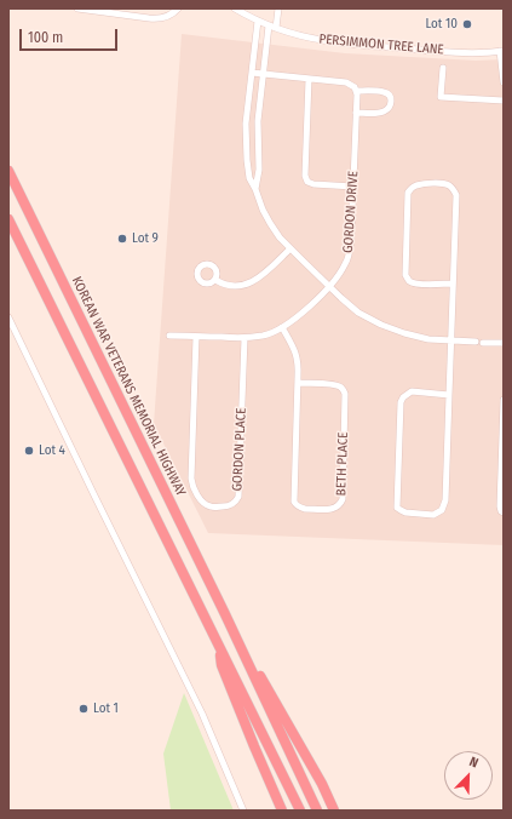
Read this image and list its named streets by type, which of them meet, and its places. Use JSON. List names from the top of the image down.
{
  "streets": {
    "highway": ["KOREAN WAR VETERANS MEMORIAL HIGHWAY"],
    "street": [
      "PERSIMMON TREE LANE",
      "GORDON DRIVE",
      "GORDON PLACE",
      "BETH PLACE"
    ]
  },
  "crossings": [
    ["GORDON DRIVE", "GORDON PLACE"],
    ["GORDON DRIVE", "BETH PLACE"]
  ],
  "places": [
    "Lot 10",
    "Lot 9",
    "Lot 4",
    "Lot 1"
  ],
  "scale_bar": "100 m",
  "north": "top right"
}
